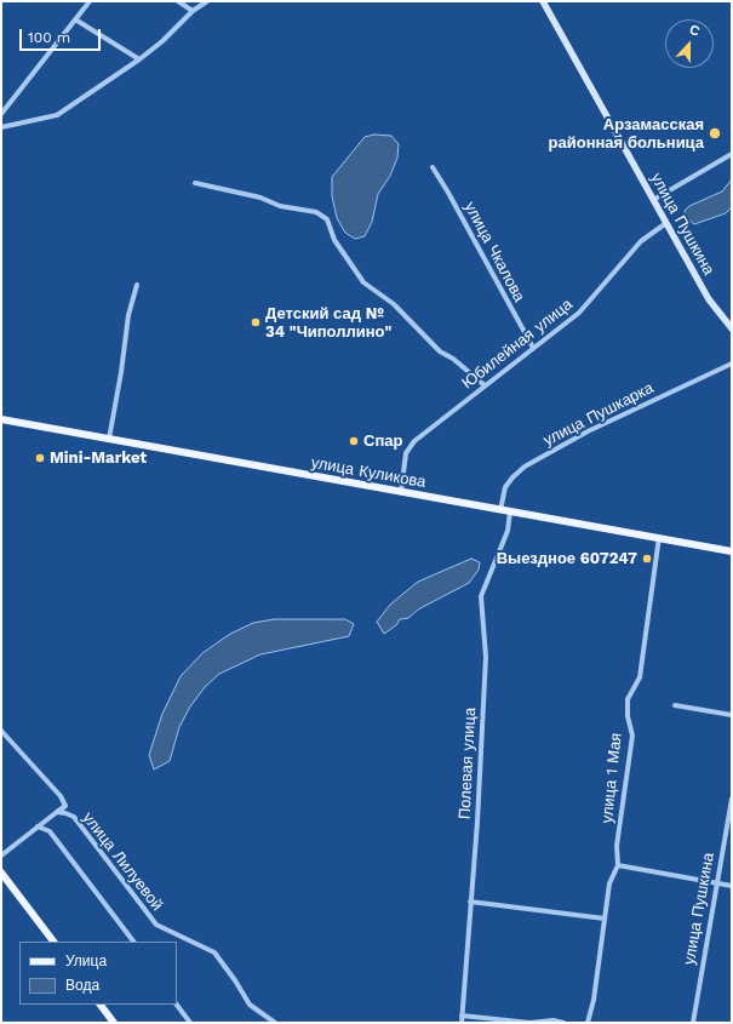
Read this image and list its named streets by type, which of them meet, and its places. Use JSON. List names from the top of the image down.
{
  "streets": {
    "main road": ["улица Куликова"],
    "street": [
      "улица Пушкина",
      "улица Чкалова",
      "Юбилейная улица",
      "улица Пушкарка",
      "Полевая улица",
      "улица 1 Мая",
      "улица Лилуевой"
    ]
  },
  "crossings": [
    ["улица Пушкина", "Юбилейная улица"],
    ["улица Чкалова", "Юбилейная улица"],
    ["Юбилейная улица", "улица Куликова"],
    ["улица Пушкарка", "улица Куликова"],
    ["улица Куликова", "Полевая улица"],
    ["улица Куликова", "улица 1 Мая"]
  ],
  "places": [
    "Арзамасская районная больница",
    "Детский сад № 34 \"Чиполлино\"",
    "Спар",
    "Mini-Market",
    "Выездное 607247"
  ],
  "legend": ["Улица", "Вода"],
  "scale_bar": "100 m",
  "north": "top"
}
